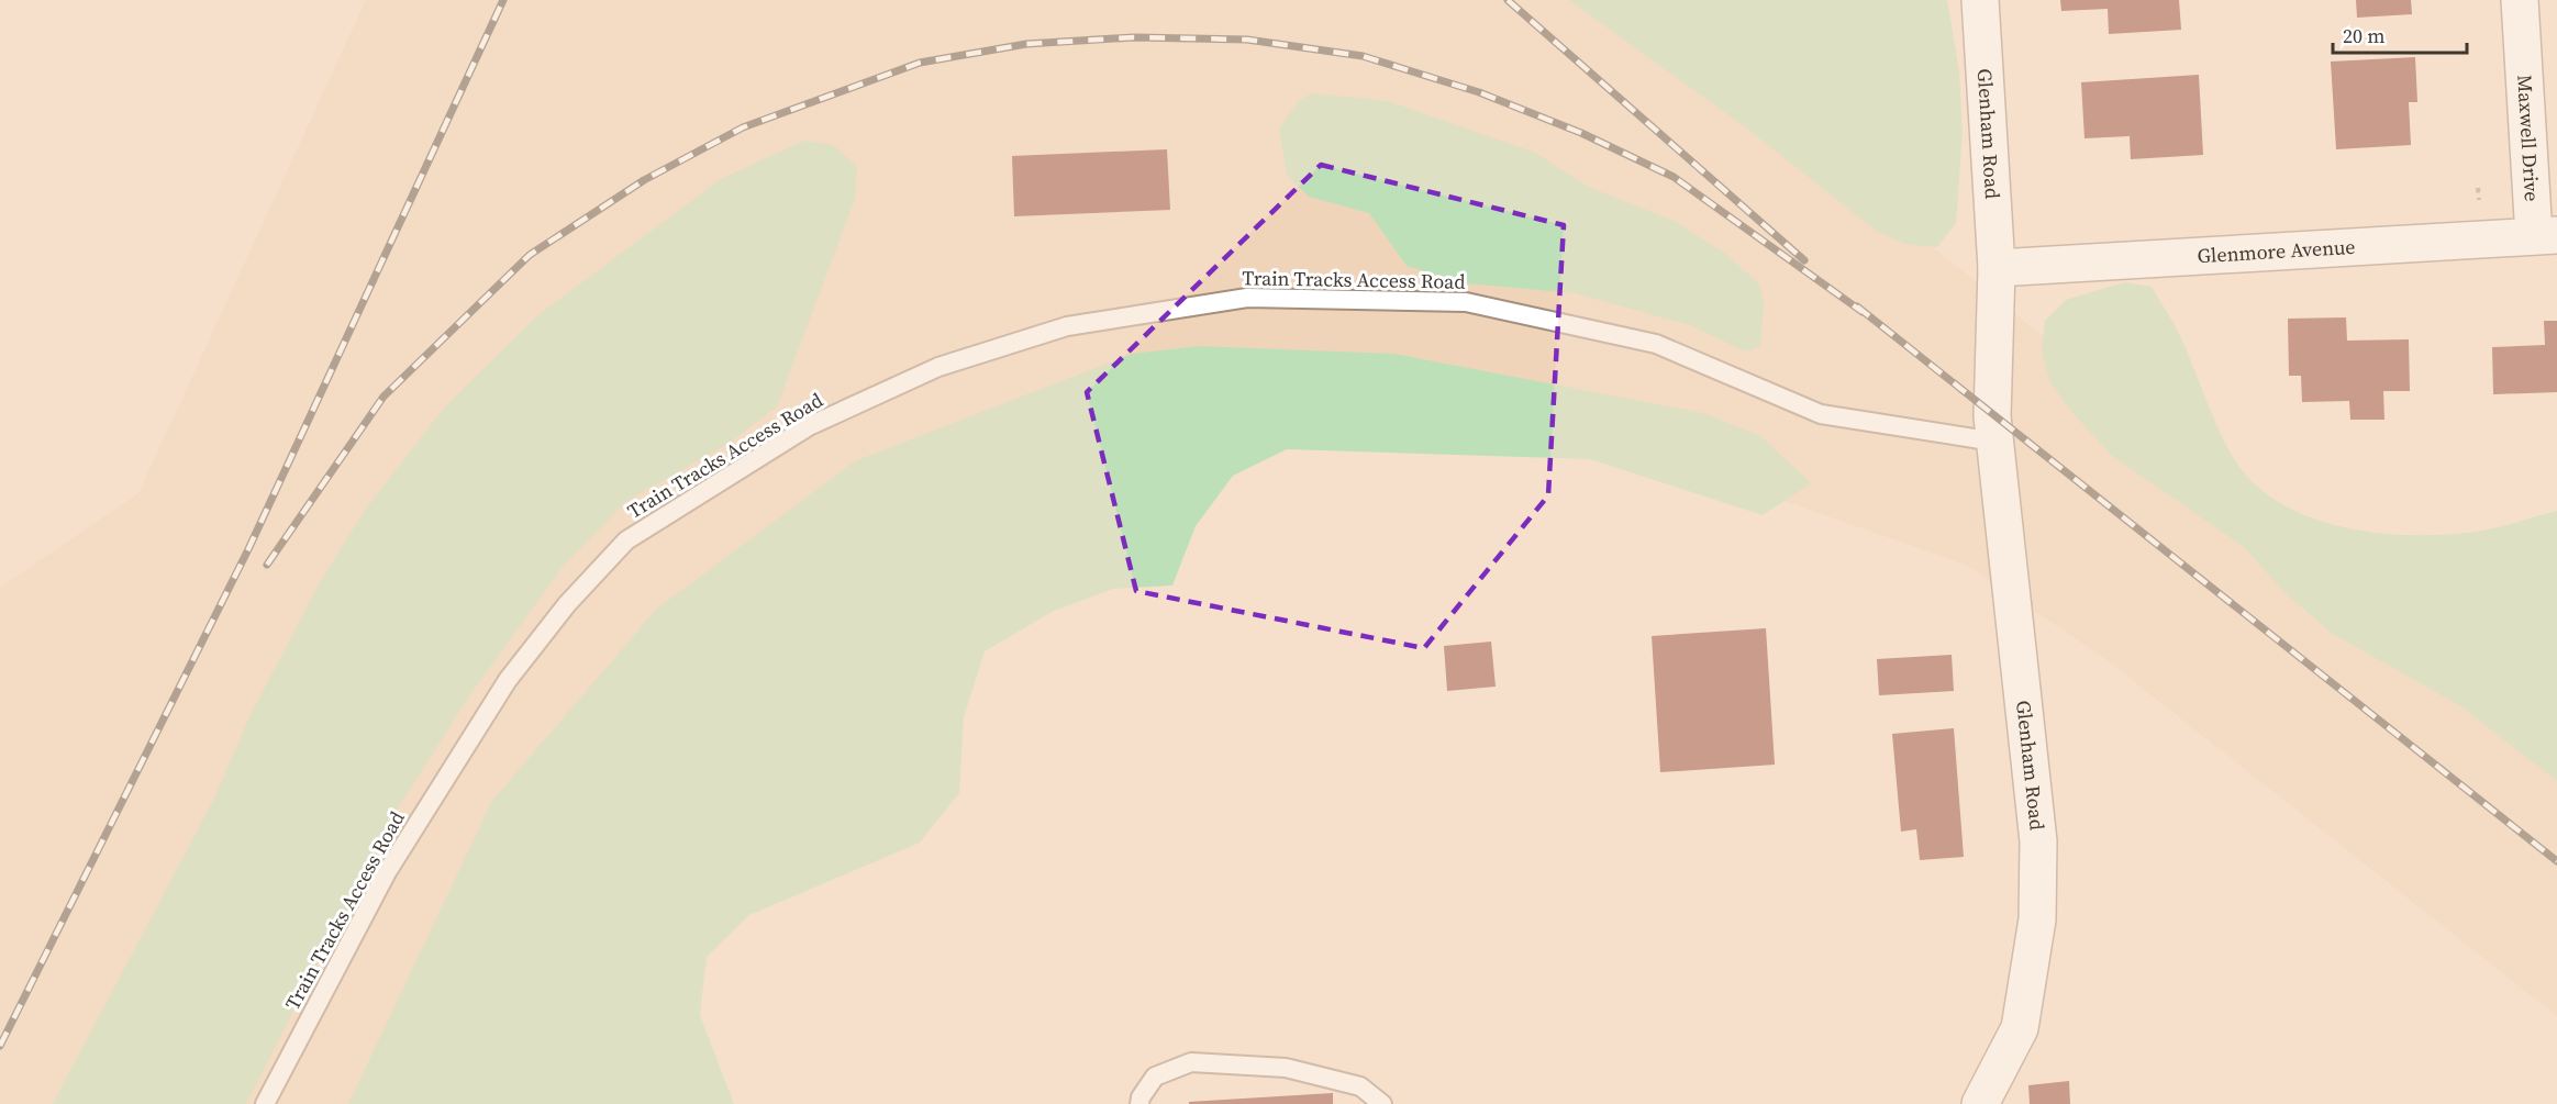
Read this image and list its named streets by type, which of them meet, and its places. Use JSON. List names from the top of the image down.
{
  "streets": {
    "street": ["Glenham Road", "Maxwell Drive", "Glenmore Avenue"],
    "lane": ["Train Tracks Access Road"]
  },
  "crossings": [
    ["Glenham Road", "Glenmore Avenue"],
    ["Glenham Road", "Train Tracks Access Road"],
    ["Maxwell Drive", "Glenmore Avenue"]
  ],
  "scale_bar": "20 m"
}
